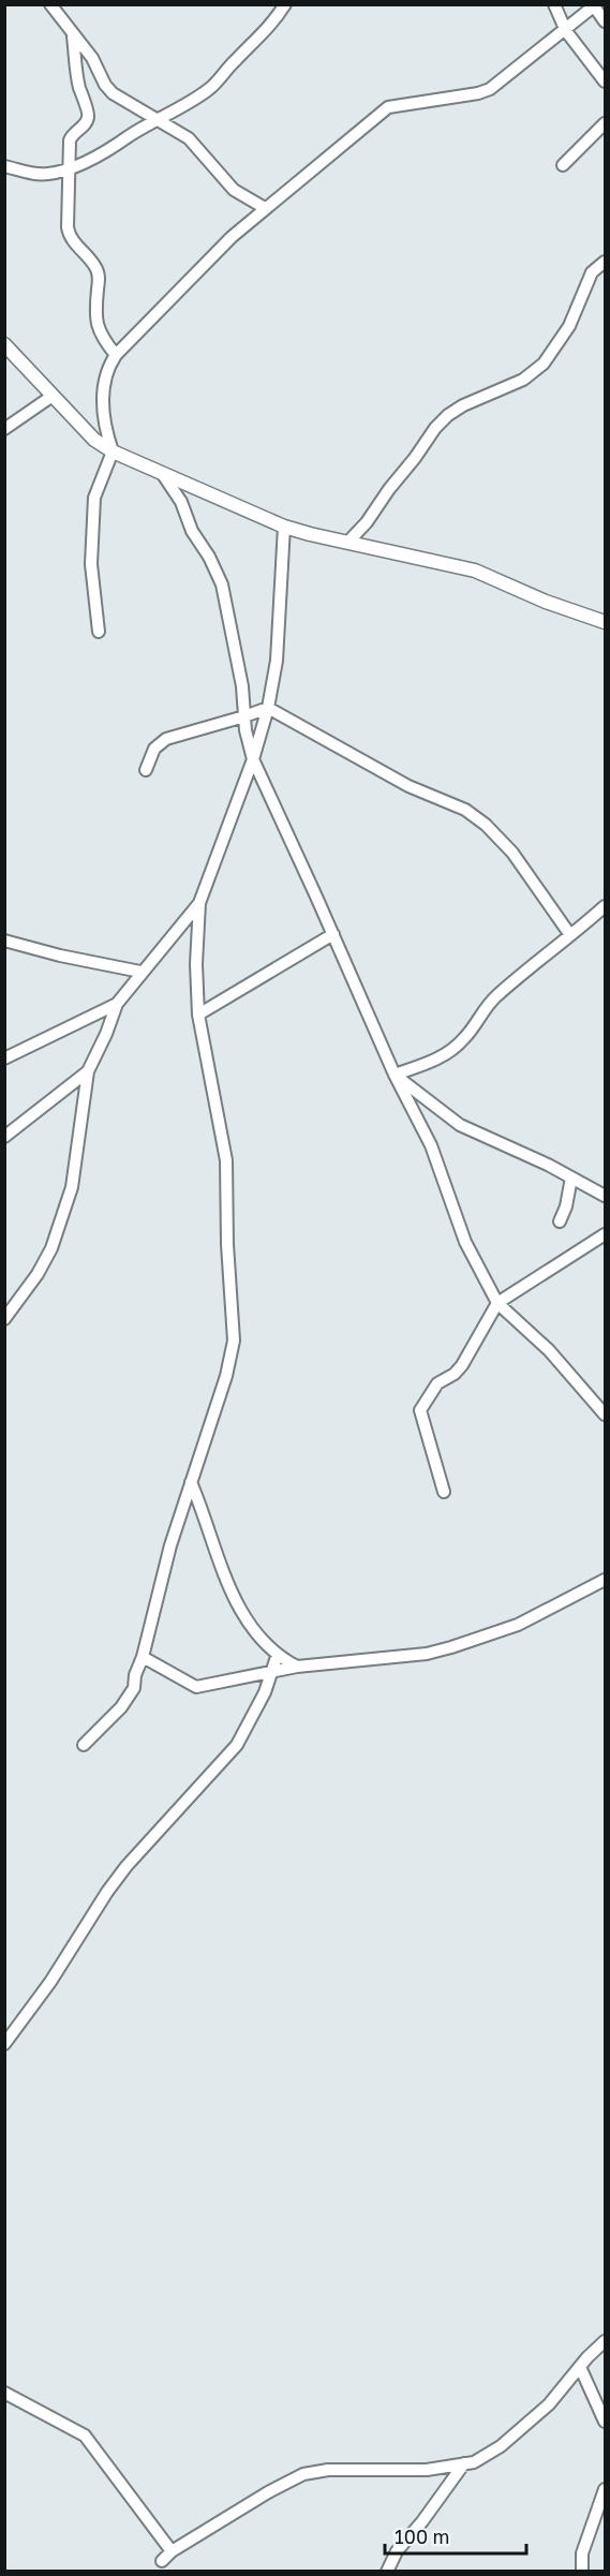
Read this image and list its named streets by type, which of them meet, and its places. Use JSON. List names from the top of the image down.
{
  "scale_bar": "100 m"
}
